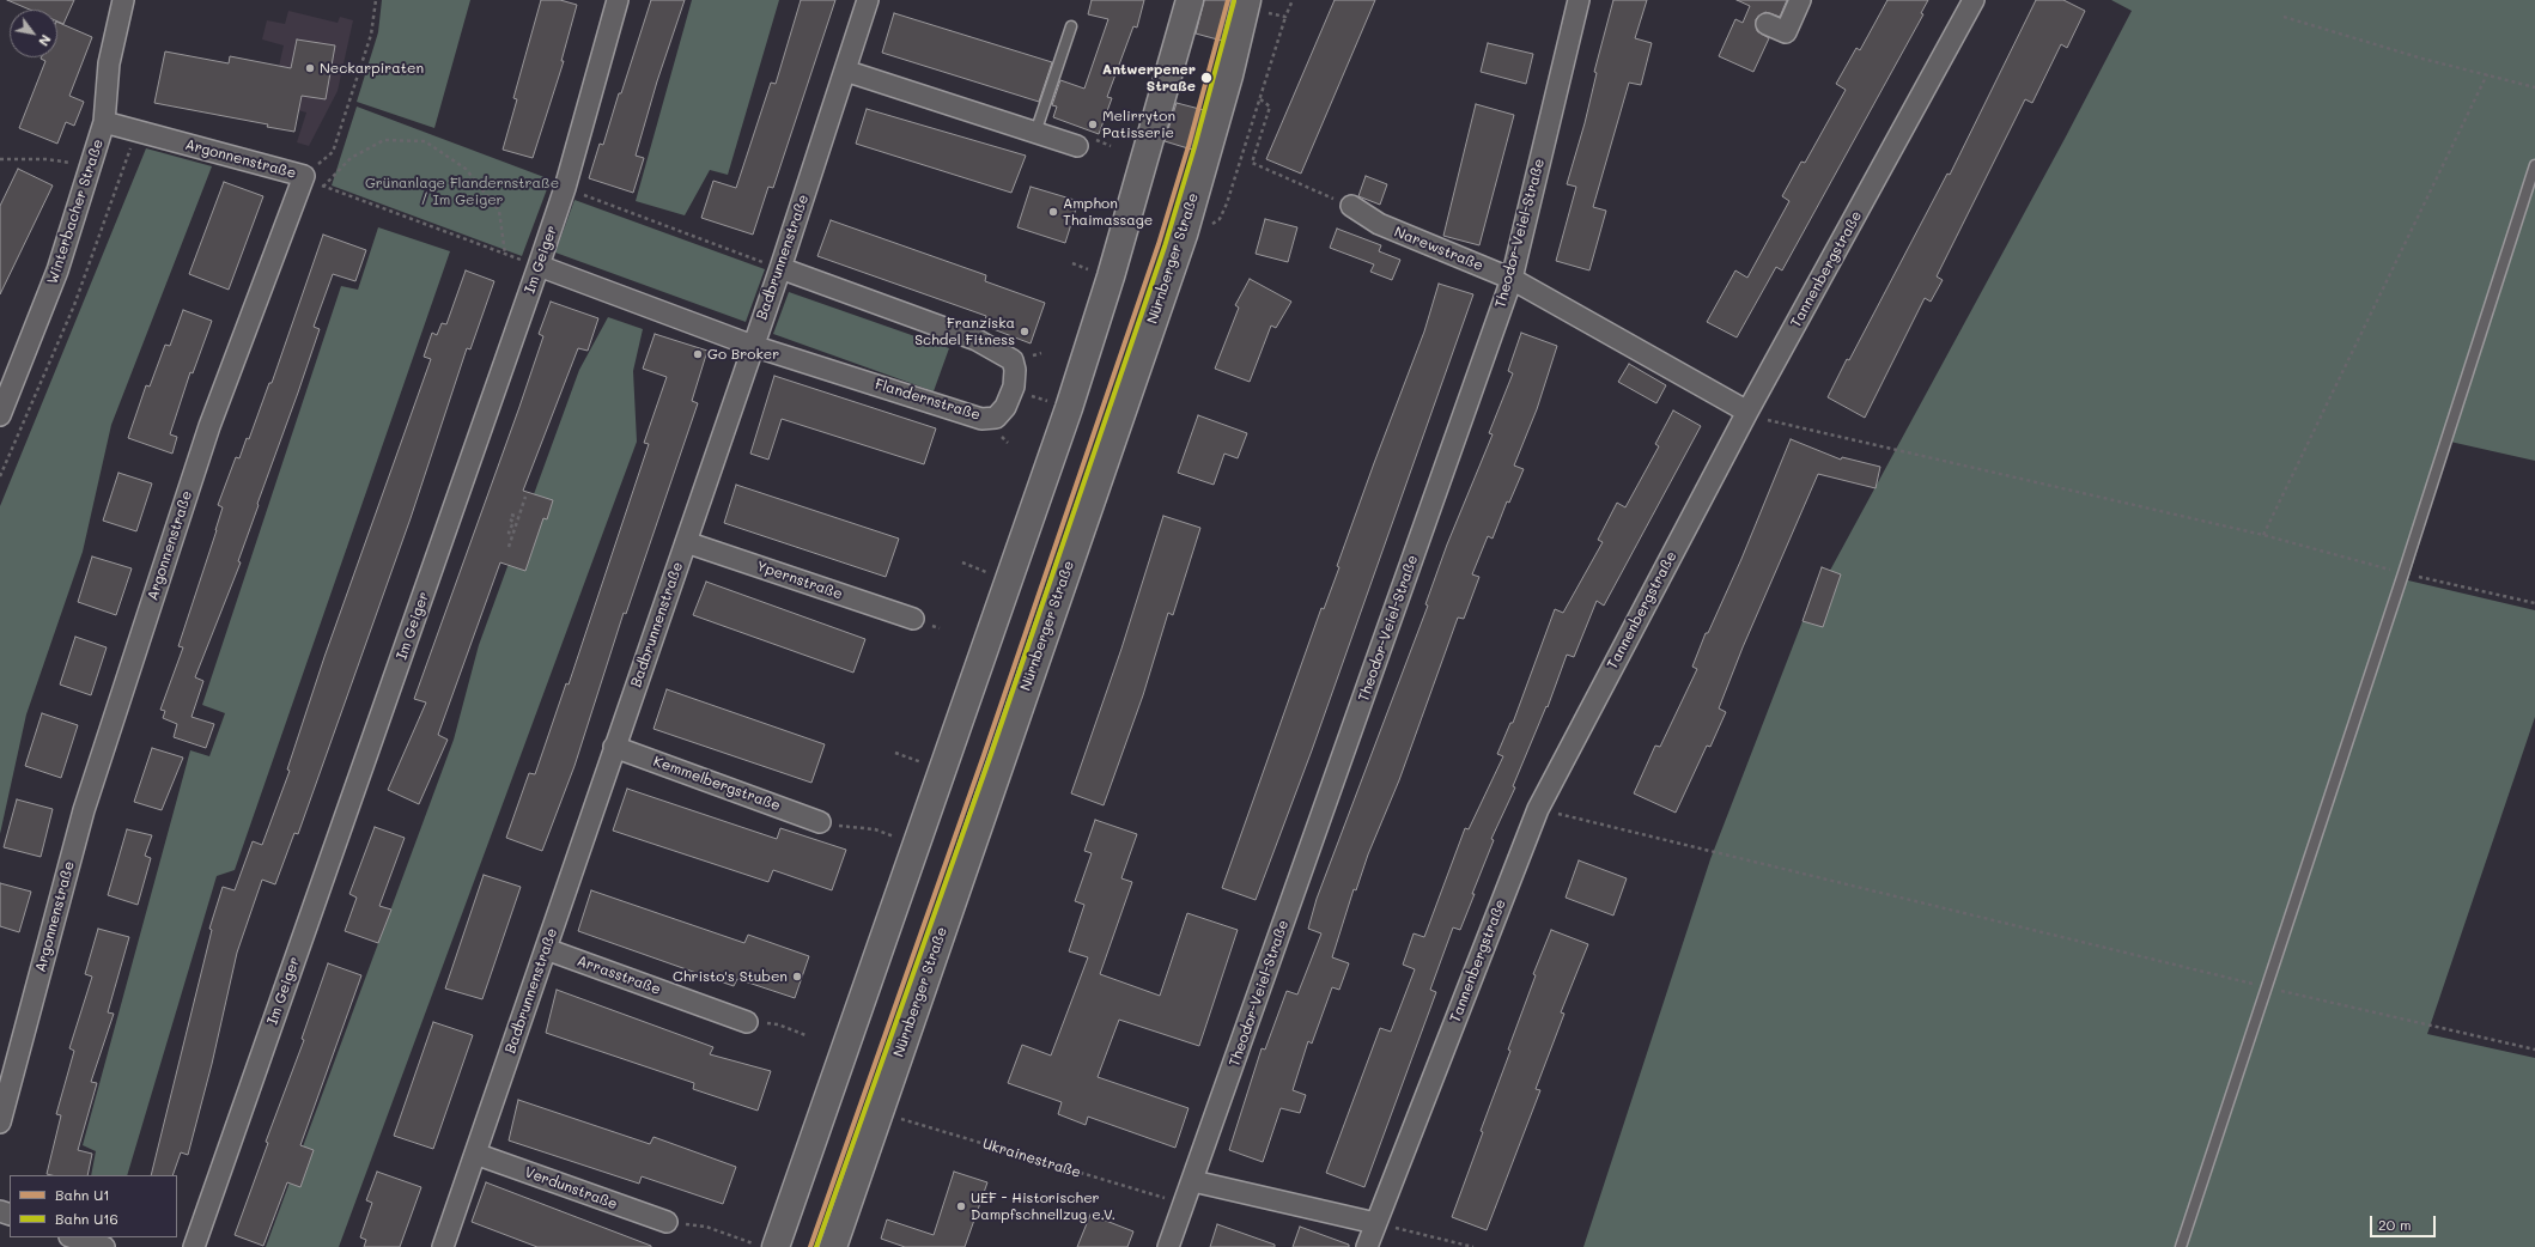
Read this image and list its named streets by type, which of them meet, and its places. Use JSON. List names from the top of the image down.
{
  "streets": {
    "main road": ["Nürnberger Straße"],
    "street": [
      "Argonnenstraße",
      "Winterbacher Straße",
      "Theodor-Veiel-Straße",
      "Narewstraße",
      "Badbrunnenstraße",
      "Im Geiger",
      "Tannenbergstraße",
      "Flandernstraße",
      "Ypernstraße",
      "Kemmelbergstraße",
      "Arrasstraße",
      "Verdunstraße"
    ],
    "path": ["Ukrainestraße"]
  },
  "crossings": [
    ["Argonnenstraße", "Winterbacher Straße"],
    ["Theodor-Veiel-Straße", "Narewstraße"],
    ["Theodor-Veiel-Straße", "Ukrainestraße"],
    ["Narewstraße", "Tannenbergstraße"],
    ["Badbrunnenstraße", "Flandernstraße"],
    ["Badbrunnenstraße", "Ypernstraße"],
    ["Badbrunnenstraße", "Kemmelbergstraße"],
    ["Badbrunnenstraße", "Arrasstraße"],
    ["Badbrunnenstraße", "Verdunstraße"],
    ["Nürnberger Straße", "Ukrainestraße"],
    ["Im Geiger", "Flandernstraße"]
  ],
  "parks": ["Grünanlage Flandernstraße / Im Geiger"],
  "places": [
    "Neckarpiraten",
    "Antwerpener Straße",
    "Melirryton Patisserie",
    "Amphon Thaimassage",
    "Franziska Schdel Fitness",
    "Go Broker",
    "Christo's Stuben",
    "UEF - Historischer Dampfschnellzug e.V."
  ],
  "lines": ["rail line U1", "rail line U16"],
  "legend": ["Bahn U1", "Bahn U16"],
  "scale_bar": "20 m",
  "north": "bottom right"
}
